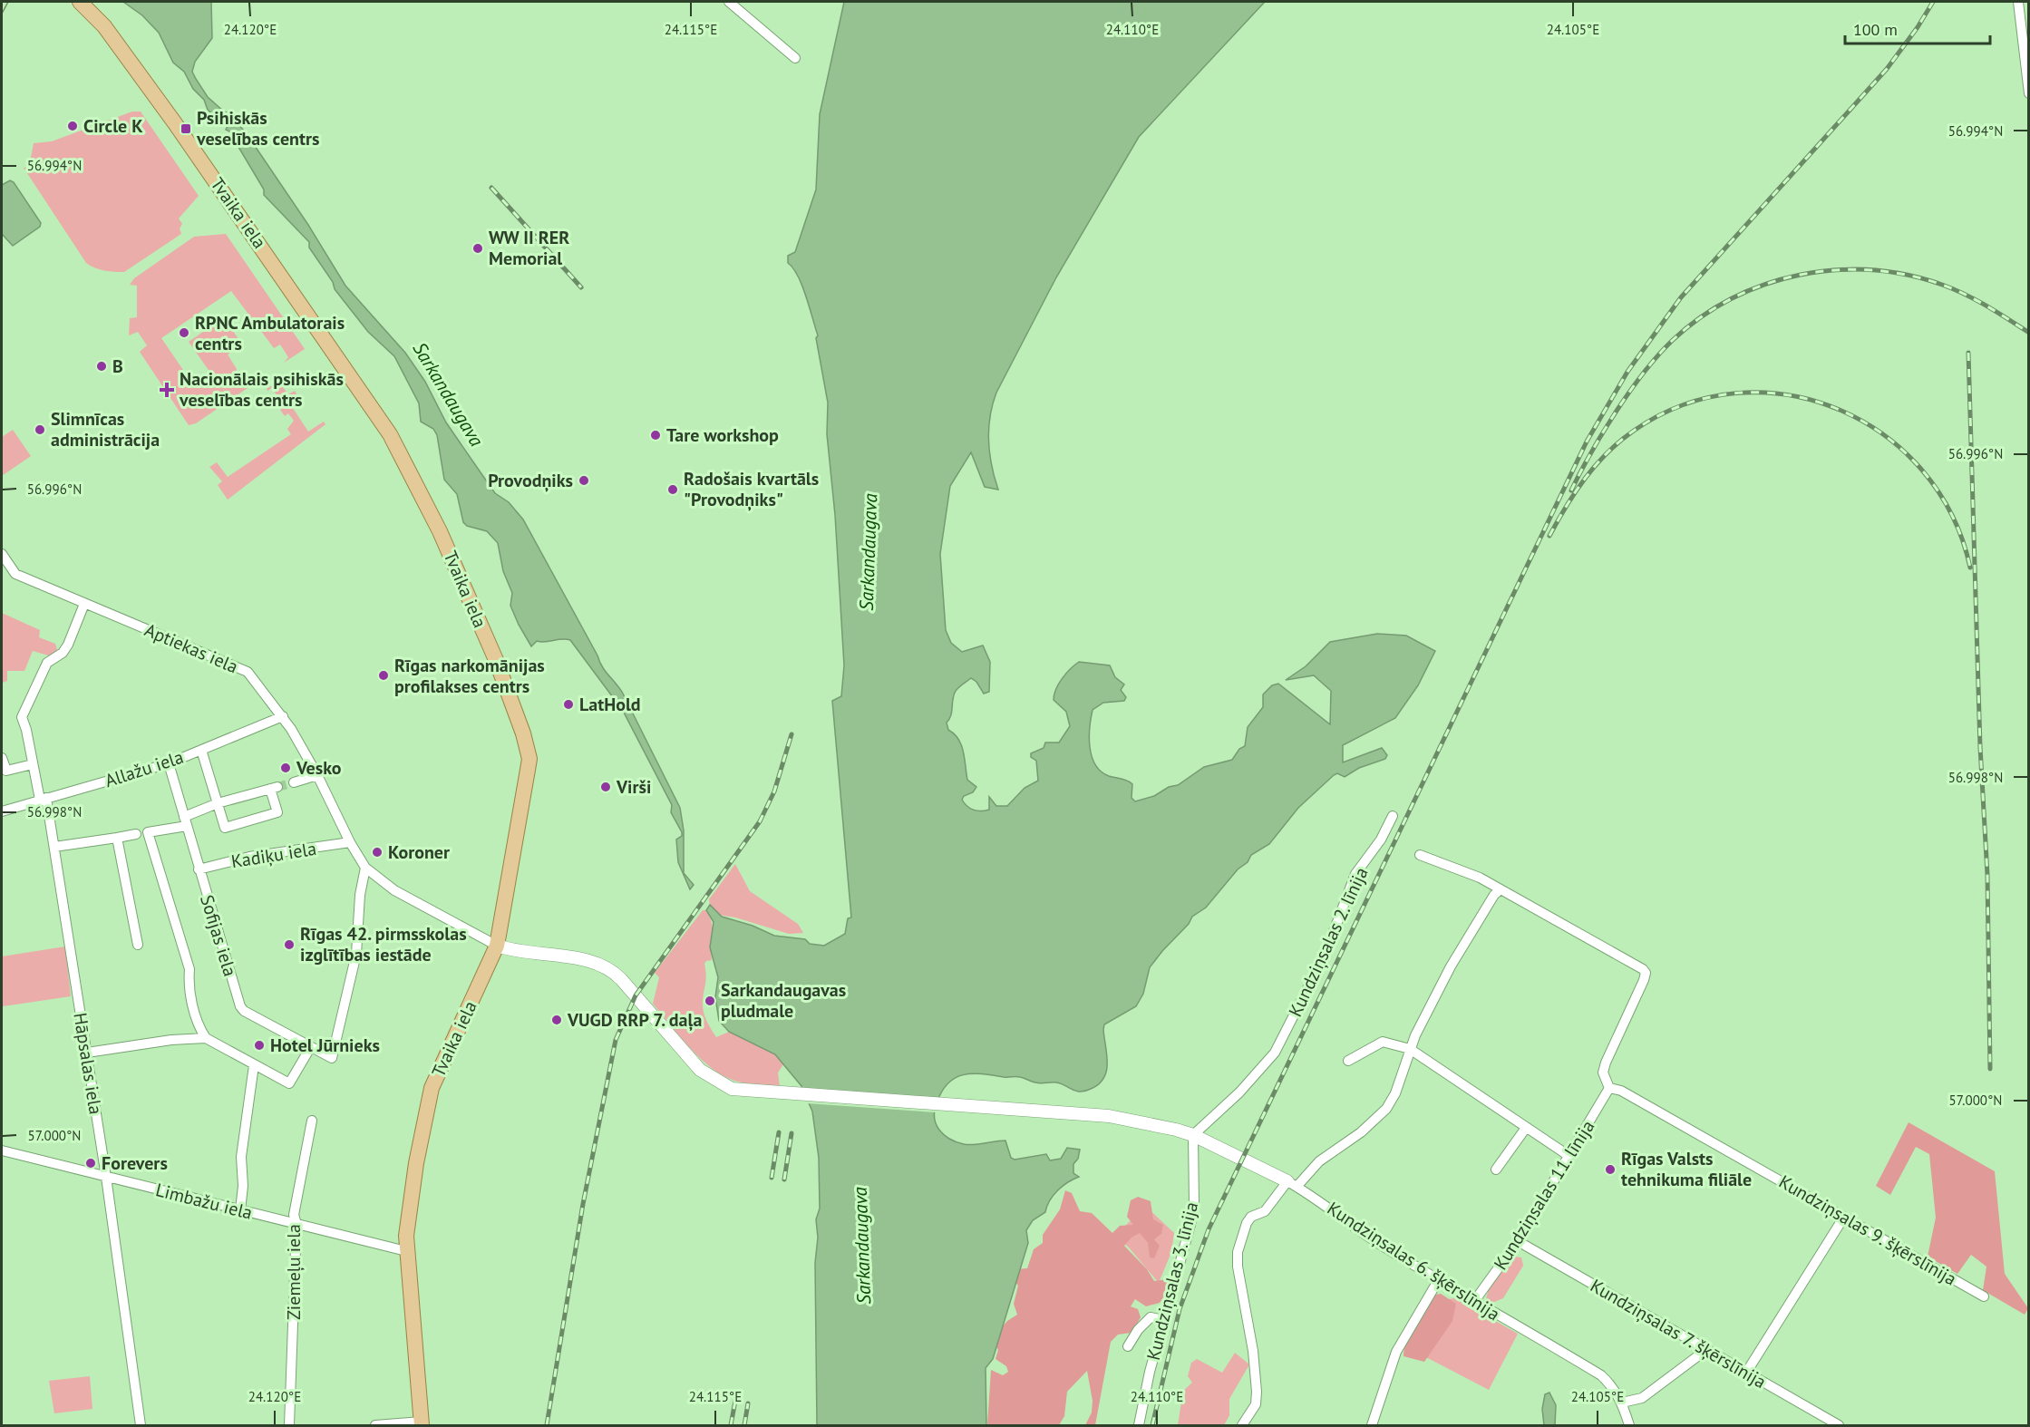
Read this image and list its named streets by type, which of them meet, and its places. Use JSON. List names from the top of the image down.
{
  "streets": {
    "main road": ["Tvaika iela"],
    "street": [
      "Aptiekas iela",
      "Allažu iela",
      "Kadiķu iela",
      "Sofijas iela",
      "Kundziņsalas 2. līnija",
      "Hāpsalas iela",
      "Kundziņsalas 11. līnija",
      "Limbažu iela",
      "Kundziņsalas 9. šķērslīnija",
      "Kundziņsalas 6. šķērslīnija",
      "Ziemeļu iela",
      "Kundziņsalas 3. līnija",
      "Kundziņsalas 7. šķērslīnija"
    ]
  },
  "crossings": [
    ["Tvaika iela", "Aptiekas iela"],
    ["Tvaika iela", "Limbažu iela"],
    ["Tvaika iela", "Kundziņsalas 6. šķērslīnija"],
    ["Aptiekas iela", "Allažu iela"],
    ["Aptiekas iela", "Kadiķu iela"],
    ["Aptiekas iela", "Sofijas iela"],
    ["Aptiekas iela", "Hāpsalas iela"],
    ["Aptiekas iela", "Kundziņsalas 6. šķērslīnija"],
    ["Allažu iela", "Sofijas iela"],
    ["Allažu iela", "Hāpsalas iela"],
    ["Kadiķu iela", "Sofijas iela"],
    ["Kundziņsalas 2. līnija", "Kundziņsalas 6. šķērslīnija"],
    ["Kundziņsalas 2. līnija", "Kundziņsalas 3. līnija"],
    ["Hāpsalas iela", "Limbažu iela"],
    ["Kundziņsalas 11. līnija", "Kundziņsalas 9. šķērslīnija"],
    ["Kundziņsalas 11. līnija", "Kundziņsalas 6. šķērslīnija"],
    ["Kundziņsalas 11. līnija", "Kundziņsalas 7. šķērslīnija"],
    ["Limbažu iela", "Ziemeļu iela"],
    ["Kundziņsalas 6. šķērslīnija", "Kundziņsalas 3. līnija"]
  ],
  "water": ["Sarkandaugava"],
  "places": {
    "other": [
      "Circle K",
      "WW II RER Memorial",
      "RPNC Ambulatorais centrs",
      "B",
      "Slimnīcas administrācija",
      "Tare workshop",
      "Provodņiks",
      "Radošais kvartāls \"Provodņiks\"",
      "Rīgas narkomānijas profilakses centrs",
      "LatHold",
      "Vesko",
      "Virši",
      "Koroner",
      "Rīgas 42. pirmsskolas izglītības iestāde",
      "Sarkandaugavas pludmale",
      "VUGD RRP 7. daļa",
      "Hotel Jūrnieks",
      "Forevers",
      "Rīgas Valsts tehnikuma filiāle"
    ],
    "transit": ["Psihiskās veselības centrs"],
    "health": ["Nacionālais psihiskās veselības centrs"]
  },
  "scale_bar": "100 m",
  "coordinates": [
    "24.120°E",
    "24.115°E",
    "24.110°E",
    "24.105°E",
    "56.994°N",
    "56.996°N",
    "56.998°N",
    "57.000°N"
  ]
}
